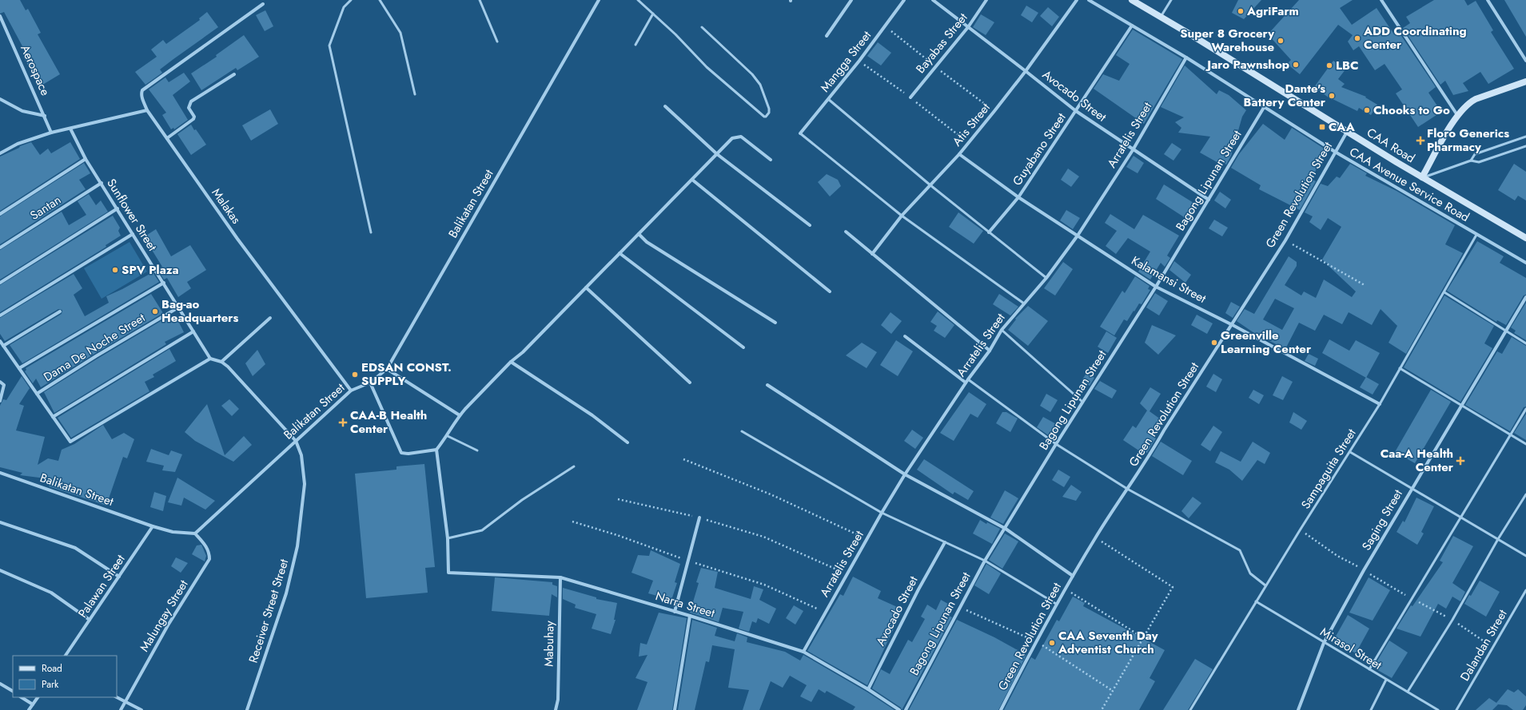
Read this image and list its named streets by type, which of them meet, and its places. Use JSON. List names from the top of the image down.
{
  "streets": {
    "main road": ["CAA Road"],
    "street": [
      "Bayabas Street",
      "Mangga Street",
      "Aerospace",
      "Avocado Street",
      "Atis Street",
      "Arratelis Street",
      "Guyabano Street",
      "Bagong Lipunan Street",
      "CAA Avenue Service Road",
      "Green Revolution Street",
      "Balikatan Street",
      "Malakas",
      "Santan",
      "Sunflower Street",
      "Kalamansi Street",
      "Dama De Noche Street",
      "Saging Street",
      "Palawan Street",
      "Narra Street",
      "Receiver Street Street",
      "Malungay Street",
      "Mabuhay"
    ],
    "lane": ["Sampaguita Street", "Dalandan Street", "Mirasol Street"]
  },
  "crossings": [
    ["Bayabas Street", "Avocado Street"],
    ["Avocado Street", "Atis Street"],
    ["Avocado Street", "Arratelis Street"],
    ["Avocado Street", "Guyabano Street"],
    ["Avocado Street", "Bagong Lipunan Street"],
    ["Avocado Street", "Narra Street"],
    ["Atis Street", "Kalamansi Street"],
    ["Arratelis Street", "CAA Avenue Service Road"],
    ["Arratelis Street", "Kalamansi Street"],
    ["Arratelis Street", "Narra Street"],
    ["CAA Road", "Green Revolution Street"],
    ["Guyabano Street", "CAA Avenue Service Road"],
    ["Guyabano Street", "Kalamansi Street"],
    ["Bagong Lipunan Street", "CAA Avenue Service Road"],
    ["Bagong Lipunan Street", "Kalamansi Street"],
    ["CAA Avenue Service Road", "Green Revolution Street"],
    ["CAA Avenue Service Road", "Sampaguita Street"],
    ["Green Revolution Street", "Kalamansi Street"],
    ["Balikatan Street", "Malakas"],
    ["Balikatan Street", "Palawan Street"],
    ["Balikatan Street", "Receiver Street Street"],
    ["Balikatan Street", "Malungay Street"],
    ["Santan", "Sunflower Street"],
    ["Sunflower Street", "Dama De Noche Street"],
    ["Kalamansi Street", "Sampaguita Street"],
    ["Sampaguita Street", "Mirasol Street"],
    ["Saging Street", "Mirasol Street"],
    ["Narra Street", "Mabuhay"]
  ],
  "places": {
    "other": [
      "AgriFarm",
      "ADD Coordinating Center",
      "Super 8 Grocery Warehouse",
      "Jaro Pawnshop",
      "LBC",
      "Dante's Battery Center",
      "Chooks to Go",
      "SPV Plaza",
      "Bag-ao Headquarters",
      "Greenville Learning Center",
      "EDSAN CONST. SUPPLY",
      "CAA Seventh Day Adventist Church"
    ],
    "transit": ["CAA"],
    "health": ["Floro Generics Pharmacy", "CAA-B Health Center", "Caa-A Health Center"]
  },
  "legend": ["Road", "Park"]
}
